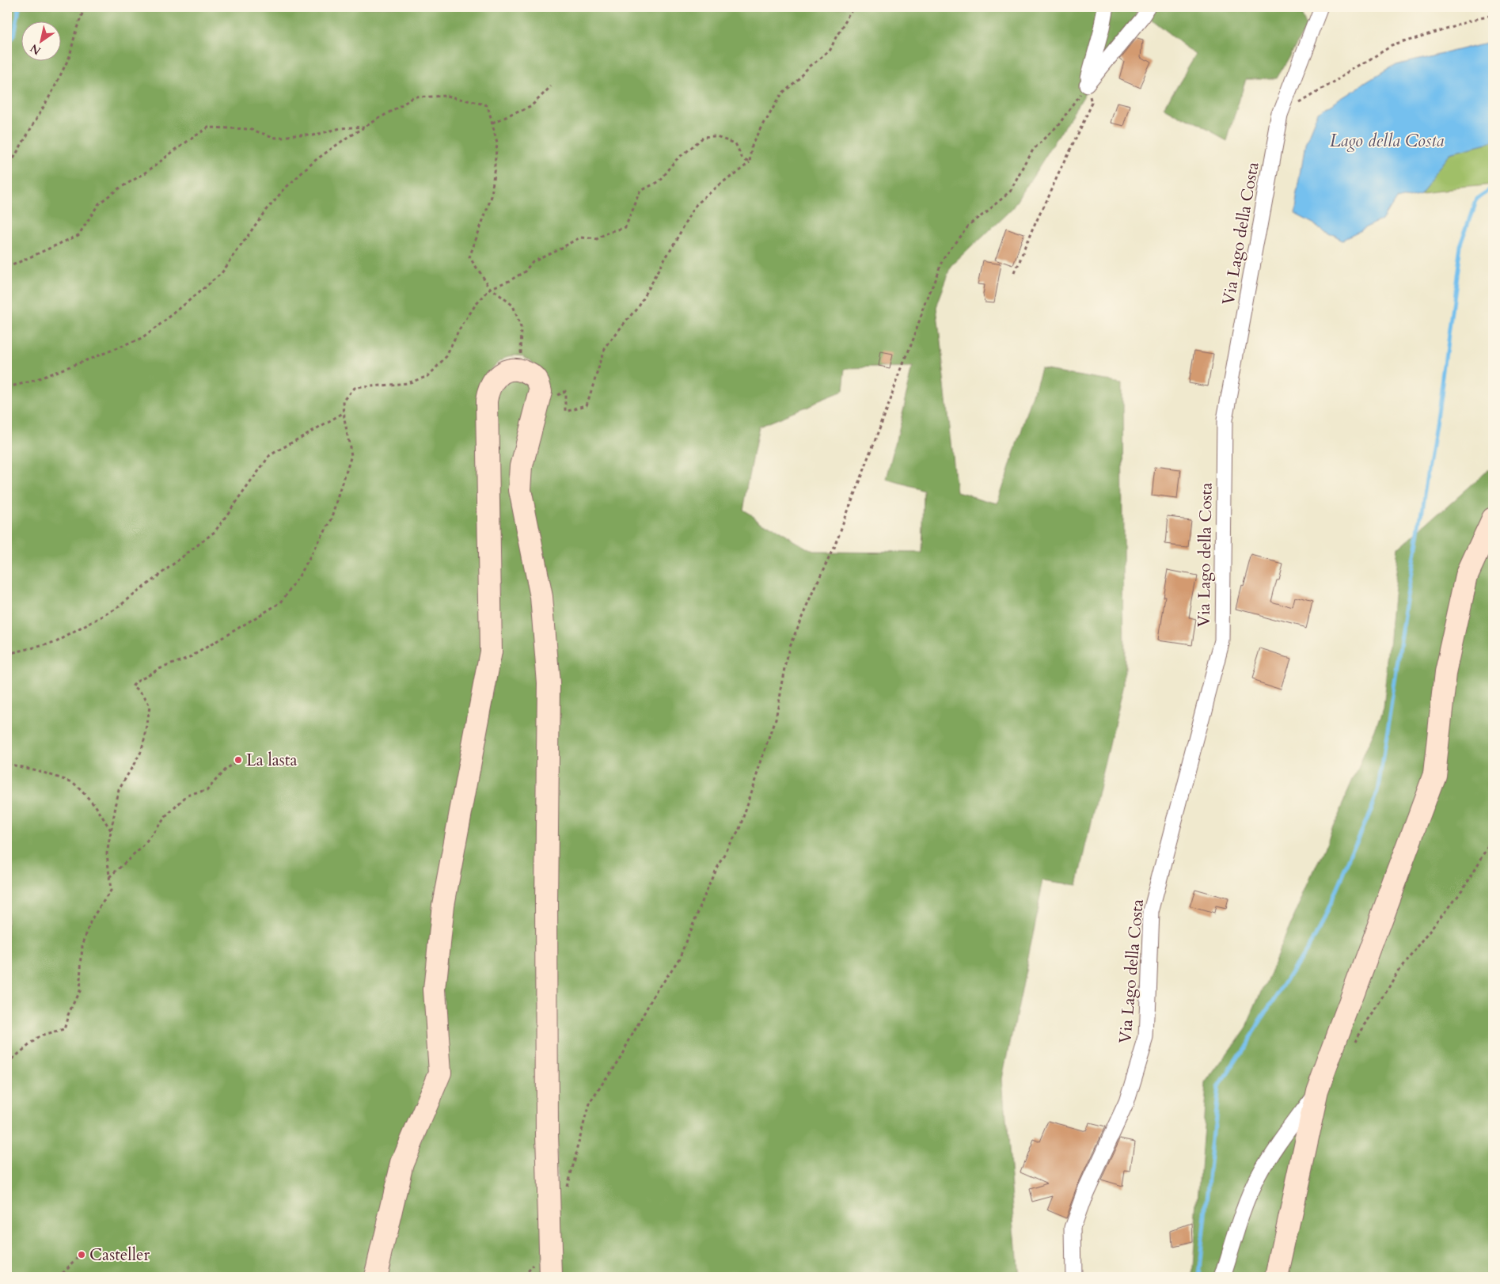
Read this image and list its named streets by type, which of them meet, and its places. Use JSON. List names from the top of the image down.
{
  "streets": {
    "street": ["Via Lago della Costa"]
  },
  "water": ["Lago della Costa"],
  "places": ["La lasta", "Casteller"],
  "north": "bottom left"
}
